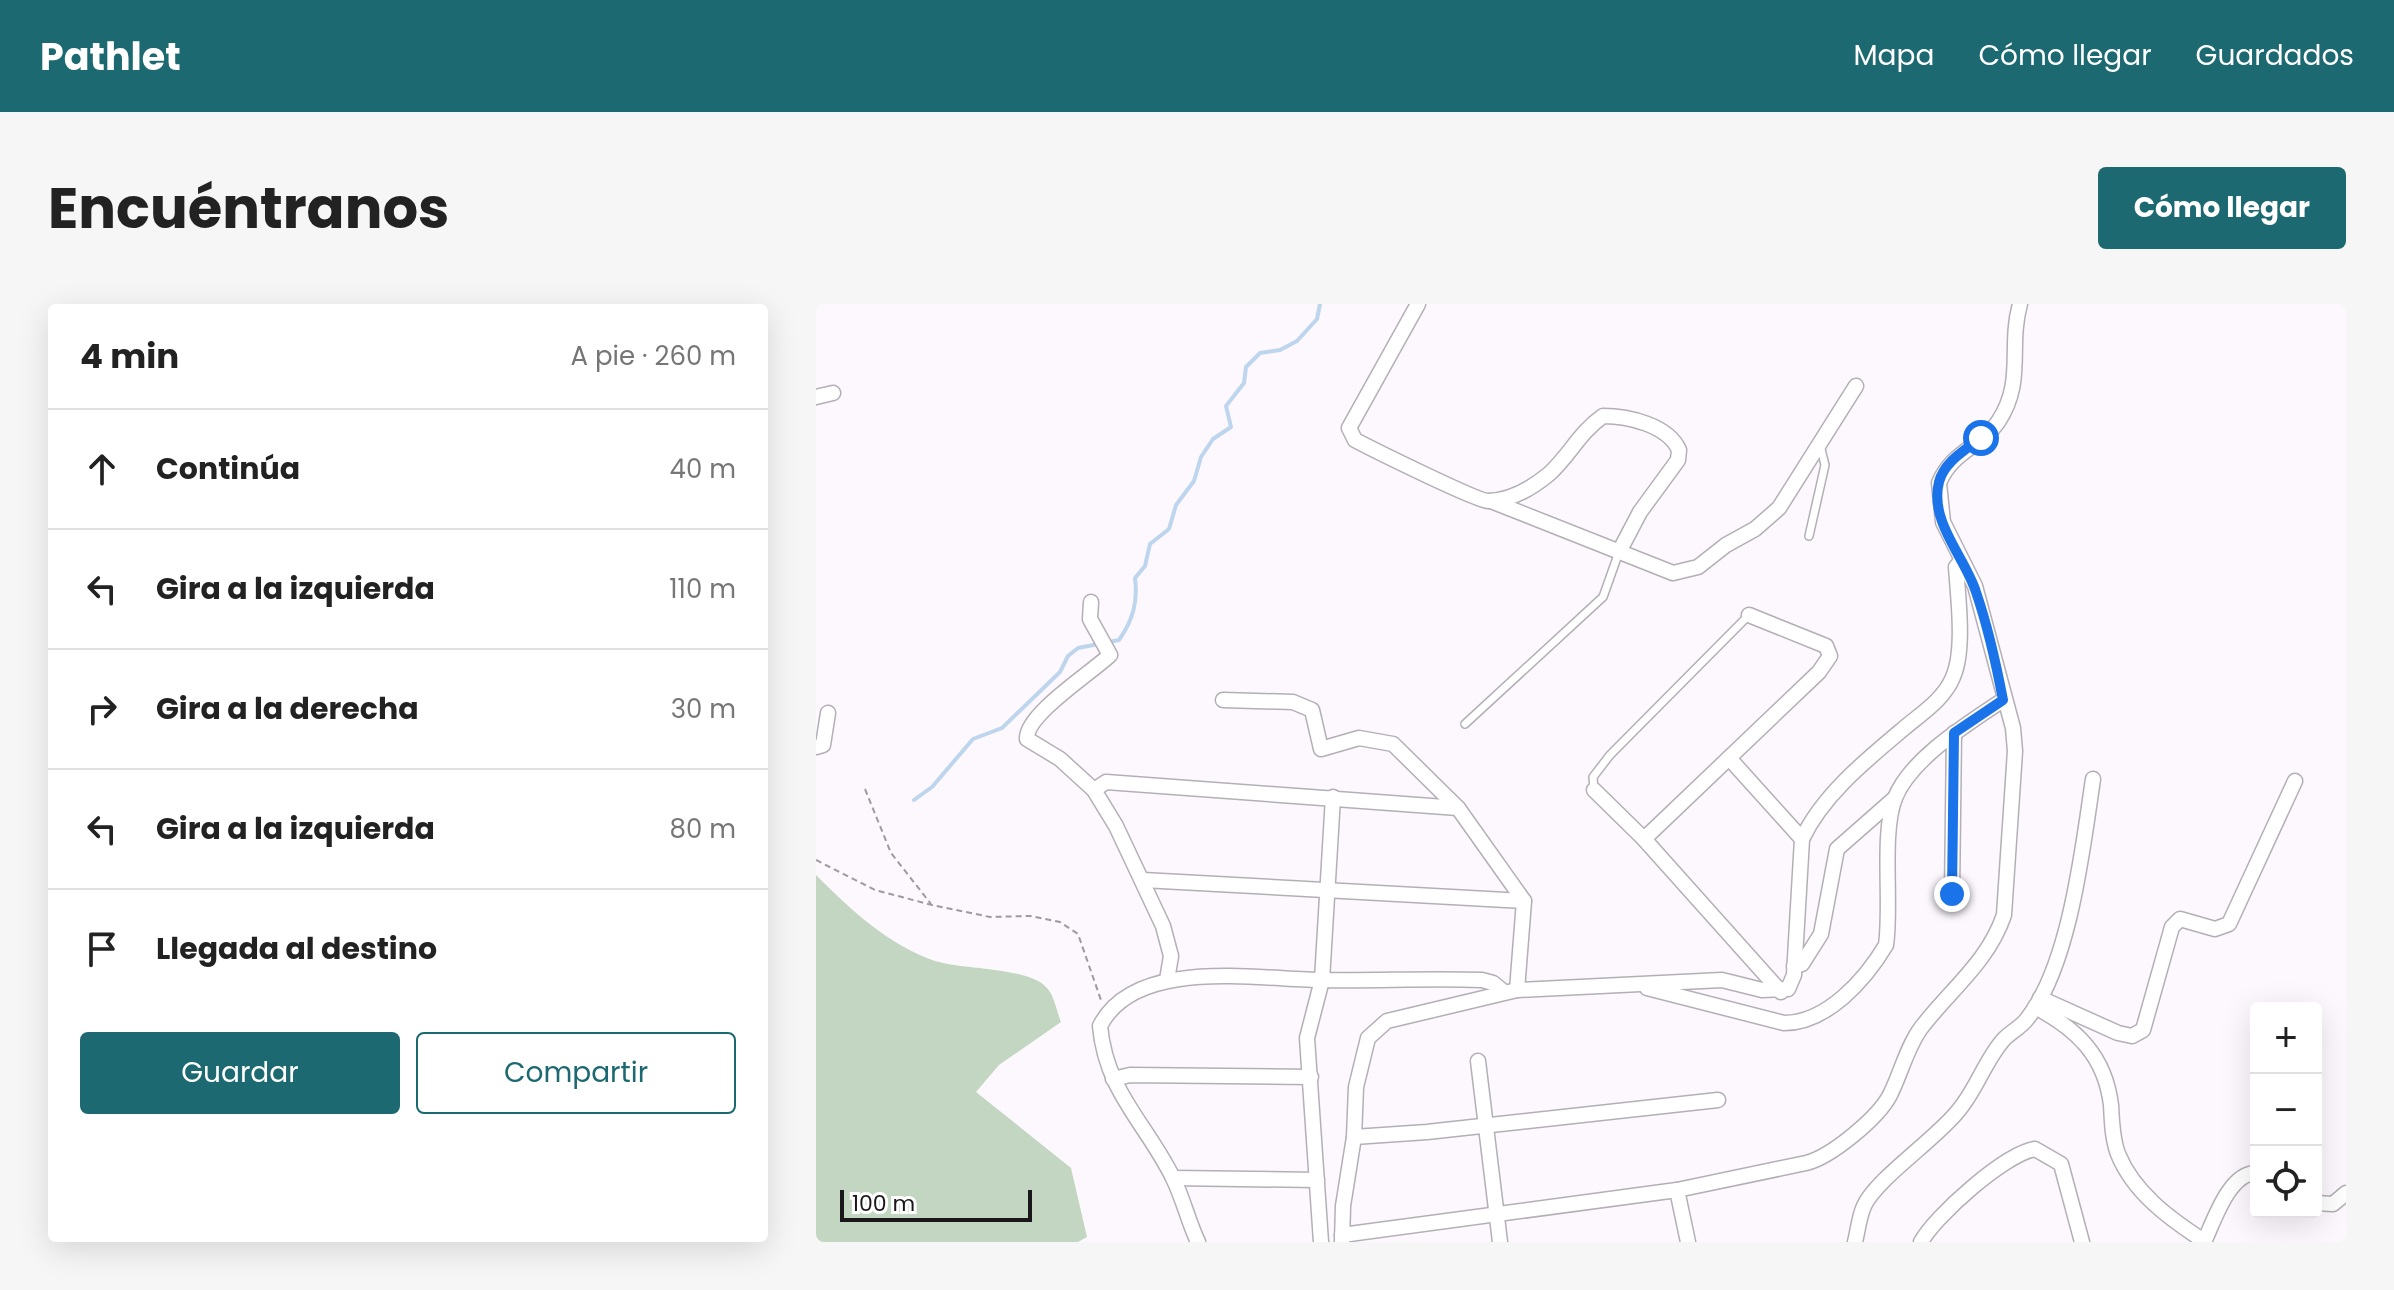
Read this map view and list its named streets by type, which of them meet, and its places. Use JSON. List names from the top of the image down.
{
  "scale_bar": "100 m",
  "page": {
    "header": "Pathlet",
    "nav": ["Mapa", "Cómo llegar", "Guardados"],
    "title": "Encuéntranos",
    "buttons": [
      "Cómo llegar",
      ["Guardar", "Compartir"]
    ],
    "heading": ["4 min", "A pie · 260 m"],
    "list": [
      ["Continúa", "40 m"],
      ["Gira a la izquierda", "110 m"],
      ["Gira a la derecha", "30 m"],
      ["Gira a la izquierda", "80 m"],
      "Llegada al destino"
    ],
    "map_buttons": ["+", "−"],
    "scale": "100 m"
  }
}
